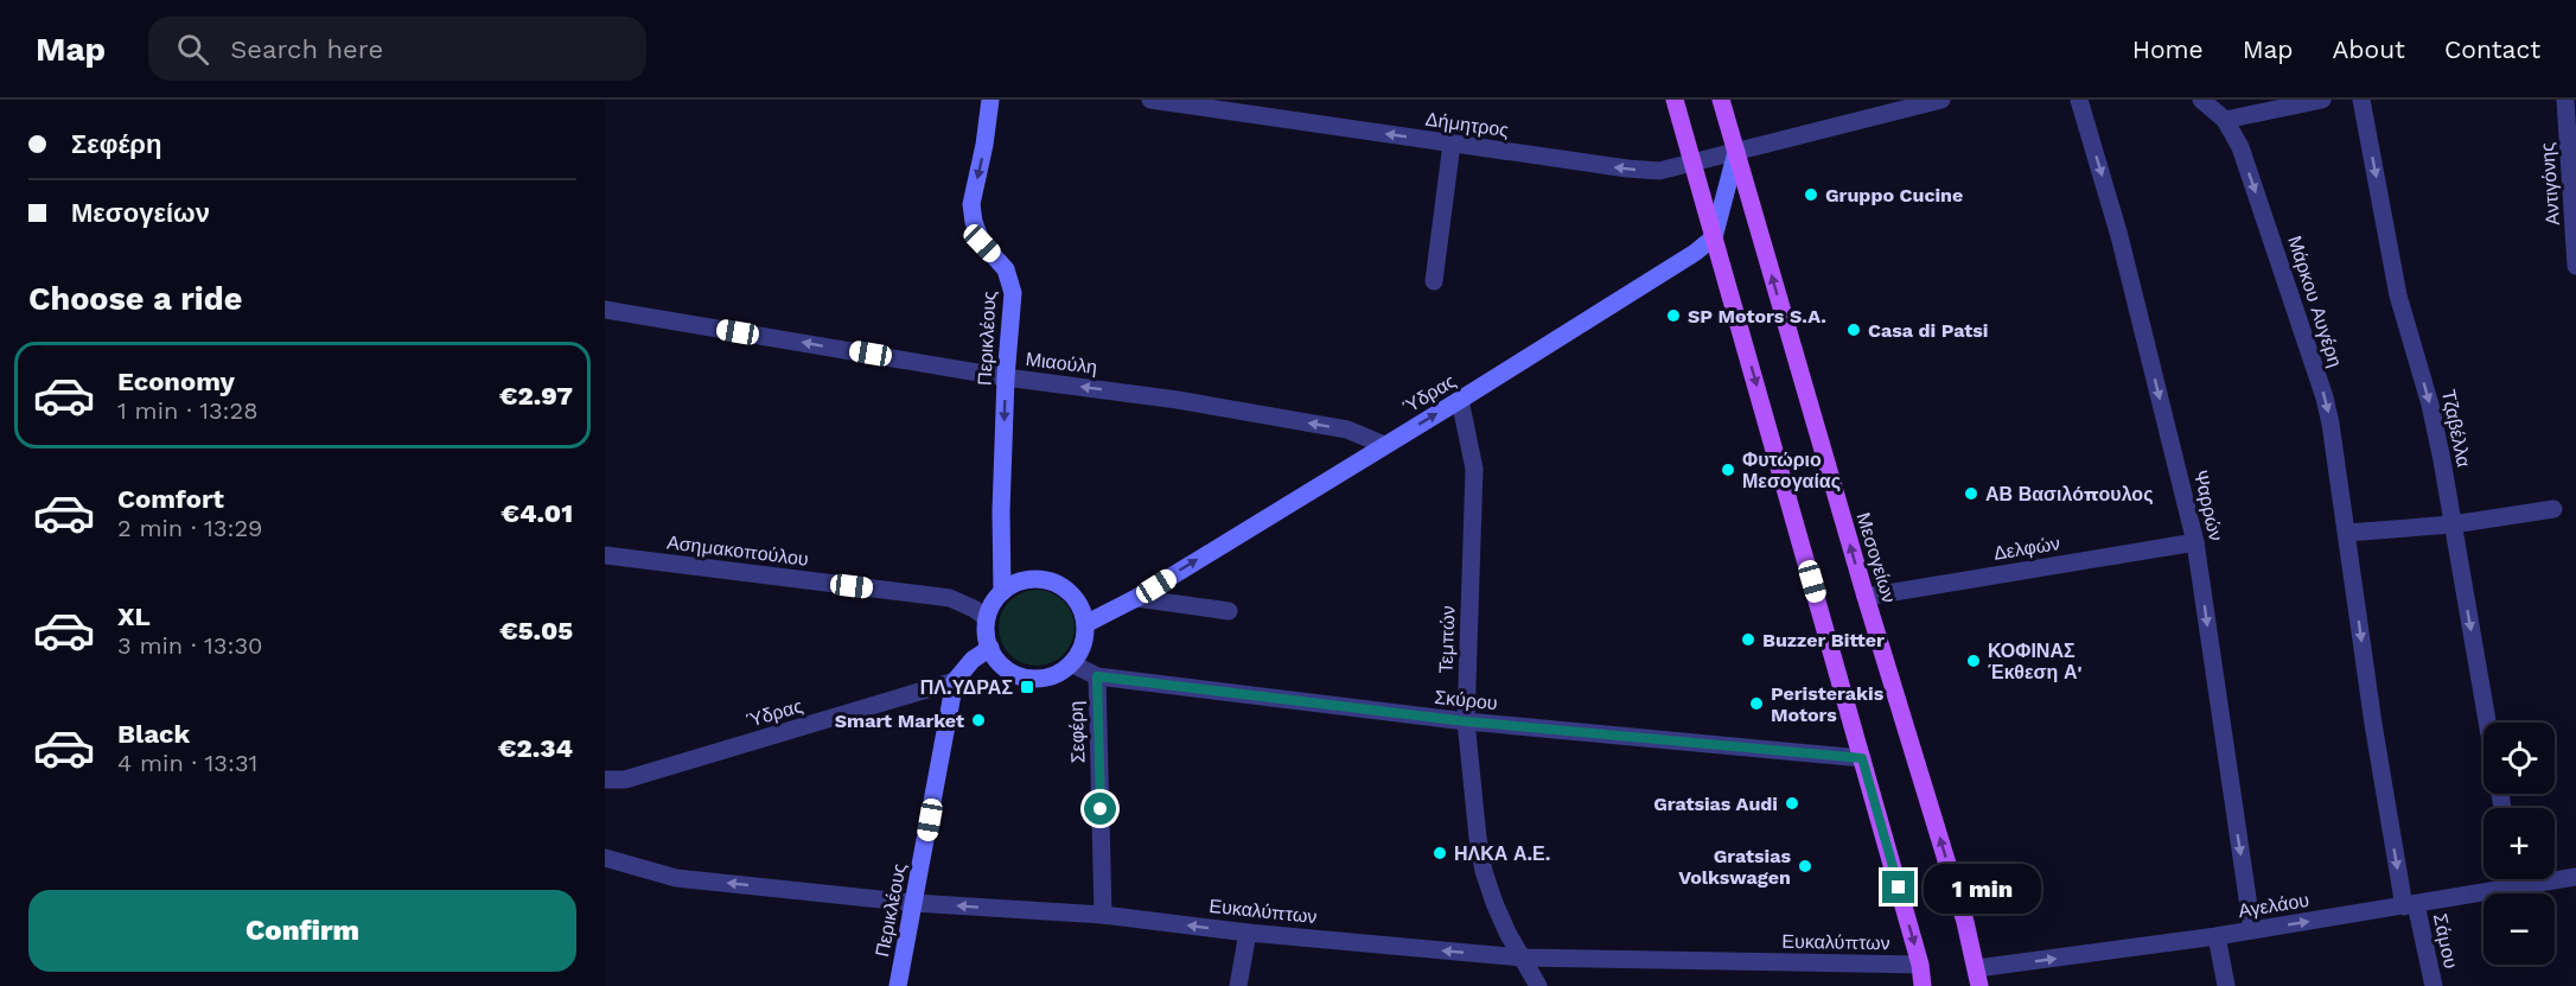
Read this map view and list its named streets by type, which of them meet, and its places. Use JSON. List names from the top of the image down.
{
  "streets": {
    "main road": ["Μεσογείων"],
    "street": [
      "Δήμητρος",
      "Αντιγόνης",
      "Μάρκου Αυγέρη",
      "Περικλέους",
      "Μιαούλη",
      "Ύδρας",
      "Τζαβέλλα",
      "Ψαρρών",
      "Δελφών",
      "Ασημακοπούλου",
      "Τεμπών",
      "Σκύρου",
      "Σεφέρη",
      "Αγελάου",
      "Ευκαλύπτων",
      "Σάμου"
    ]
  },
  "crossings": [
    ["Δήμητρος", "Μεσογείων"],
    ["Μάρκου Αυγέρη", "Αγελάου"],
    ["Μάρκου Αυγέρη", "Σάμου"],
    ["Περικλέους", "Μιαούλη"],
    ["Περικλέους", "Ύδρας"],
    ["Περικλέους", "Ασημακοπούλου"],
    ["Περικλέους", "Σκύρου"],
    ["Περικλέους", "Ευκαλύπτων"],
    ["Μιαούλη", "Ύδρας"],
    ["Ύδρας", "Ασημακοπούλου"],
    ["Ύδρας", "Τεμπών"],
    ["Ύδρας", "Σκύρου"],
    ["Ψαρρών", "Δελφών"],
    ["Ψαρρών", "Αγελάου"],
    ["Δελφών", "Μεσογείων"],
    ["Ασημακοπούλου", "Σκύρου"],
    ["Μεσογείων", "Αγελάου"],
    ["Τεμπών", "Σκύρου"],
    ["Τεμπών", "Ευκαλύπτων"],
    ["Σκύρου", "Σεφέρη"],
    ["Σεφέρη", "Ευκαλύπτων"],
    ["Αγελάου", "Σάμου"]
  ],
  "one_way": [
    "Δήμητρος",
    "Μάρκου Αυγέρη",
    "Περικλέους",
    "Μιαούλη",
    "Τζαβέλλα",
    "Ψαρρών",
    "Αγελάου",
    "Ευκαλύπτων"
  ],
  "places": {
    "other": [
      "Gruppo Cucine",
      "SP Motors S.A.",
      "Casa di Patsi",
      "Φυτώριο Μεσογαίας",
      "ΑΒ Βασιλόπουλος",
      "Buzzer Bitter",
      "ΚΟΦΙΝΑΣ Έκθεση Α'",
      "Peristerakis Motors",
      "Smart Market",
      "Gratsias Audi",
      "ΗΛΚΑ Α.Ε.",
      "Gratsias Volkswagen"
    ],
    "transit": ["ΠΛ.ΥΔΡΑΣ"]
  },
  "page": {
    "header": "Map",
    "search": "Search here",
    "nav": [
      "Home",
      "Map",
      "About",
      "Contact"
    ],
    "banner": ["Σεφέρη", "Μεσογείων"],
    "heading": "Choose a ride",
    "list": [
      {
        "name": "Economy",
        "note": "1 min · 13:28",
        "value": "€2.97"
      },
      {
        "name": "Comfort",
        "note": "2 min · 13:29",
        "value": "€4.01"
      },
      {
        "name": "XL",
        "note": "3 min · 13:30",
        "value": "€5.05"
      },
      {
        "name": "Black",
        "note": "4 min · 13:31",
        "value": "€2.34"
      }
    ],
    "map_buttons": ["+", "−"],
    "bubble": "1 min",
    "buttons": "Confirm"
  }
}
